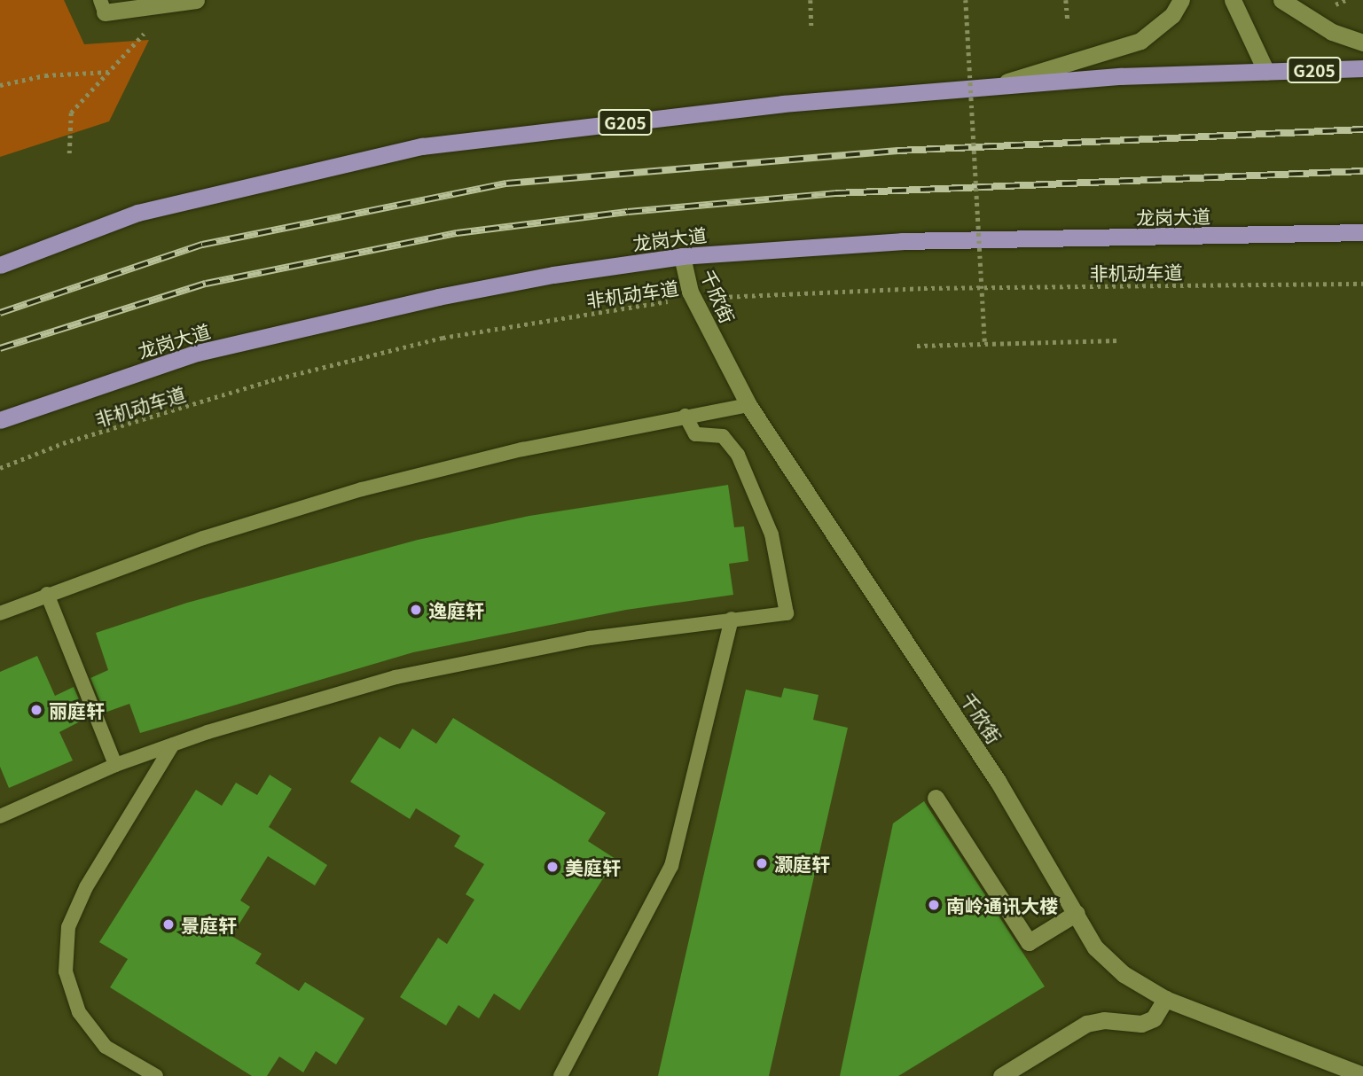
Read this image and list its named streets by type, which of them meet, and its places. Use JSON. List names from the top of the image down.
{
  "streets": {
    "highway": ["G205", "龙岗大道"],
    "street": ["千欣街"],
    "path": ["非机动车道"]
  },
  "crossings": [
    ["龙岗大道", "千欣街"],
    ["非机动车道", "千欣街"]
  ],
  "places": [
    "逸庭轩",
    "丽庭轩",
    "灏庭轩",
    "美庭轩",
    "南岭通讯大楼",
    "景庭轩"
  ]
}
